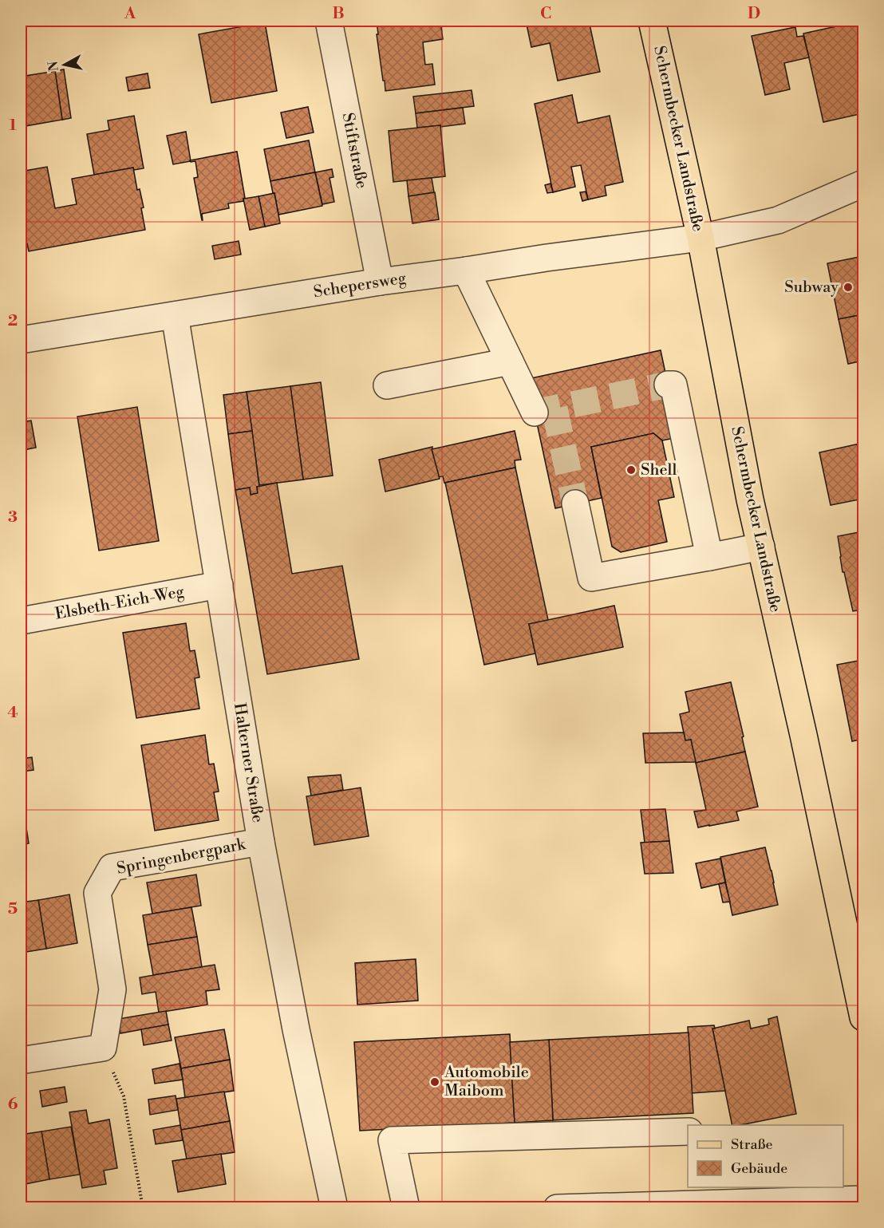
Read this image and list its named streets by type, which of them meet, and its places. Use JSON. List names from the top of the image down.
{
  "streets": {
    "main road": ["Schermbecker Landstraße"],
    "street": [
      "Stiftstraße",
      "Schepersweg",
      "Elsbeth-Eich-Weg",
      "Halterner Straße",
      "Springenbergpark"
    ]
  },
  "crossings": [
    ["Schermbecker Landstraße", "Schepersweg"],
    ["Stiftstraße", "Schepersweg"],
    ["Schepersweg", "Halterner Straße"],
    ["Elsbeth-Eich-Weg", "Halterner Straße"],
    ["Halterner Straße", "Springenbergpark"]
  ],
  "places": ["Subway", "Shell", "Automobile Maibom"],
  "legend": ["Straße", "Gebäude"],
  "north": "left",
  "grid": {
    "columns": [
      "A",
      "B",
      "C",
      "D"
    ],
    "rows": [
      "1",
      "2",
      "3",
      "4",
      "5",
      "6"
    ]
  }
}
